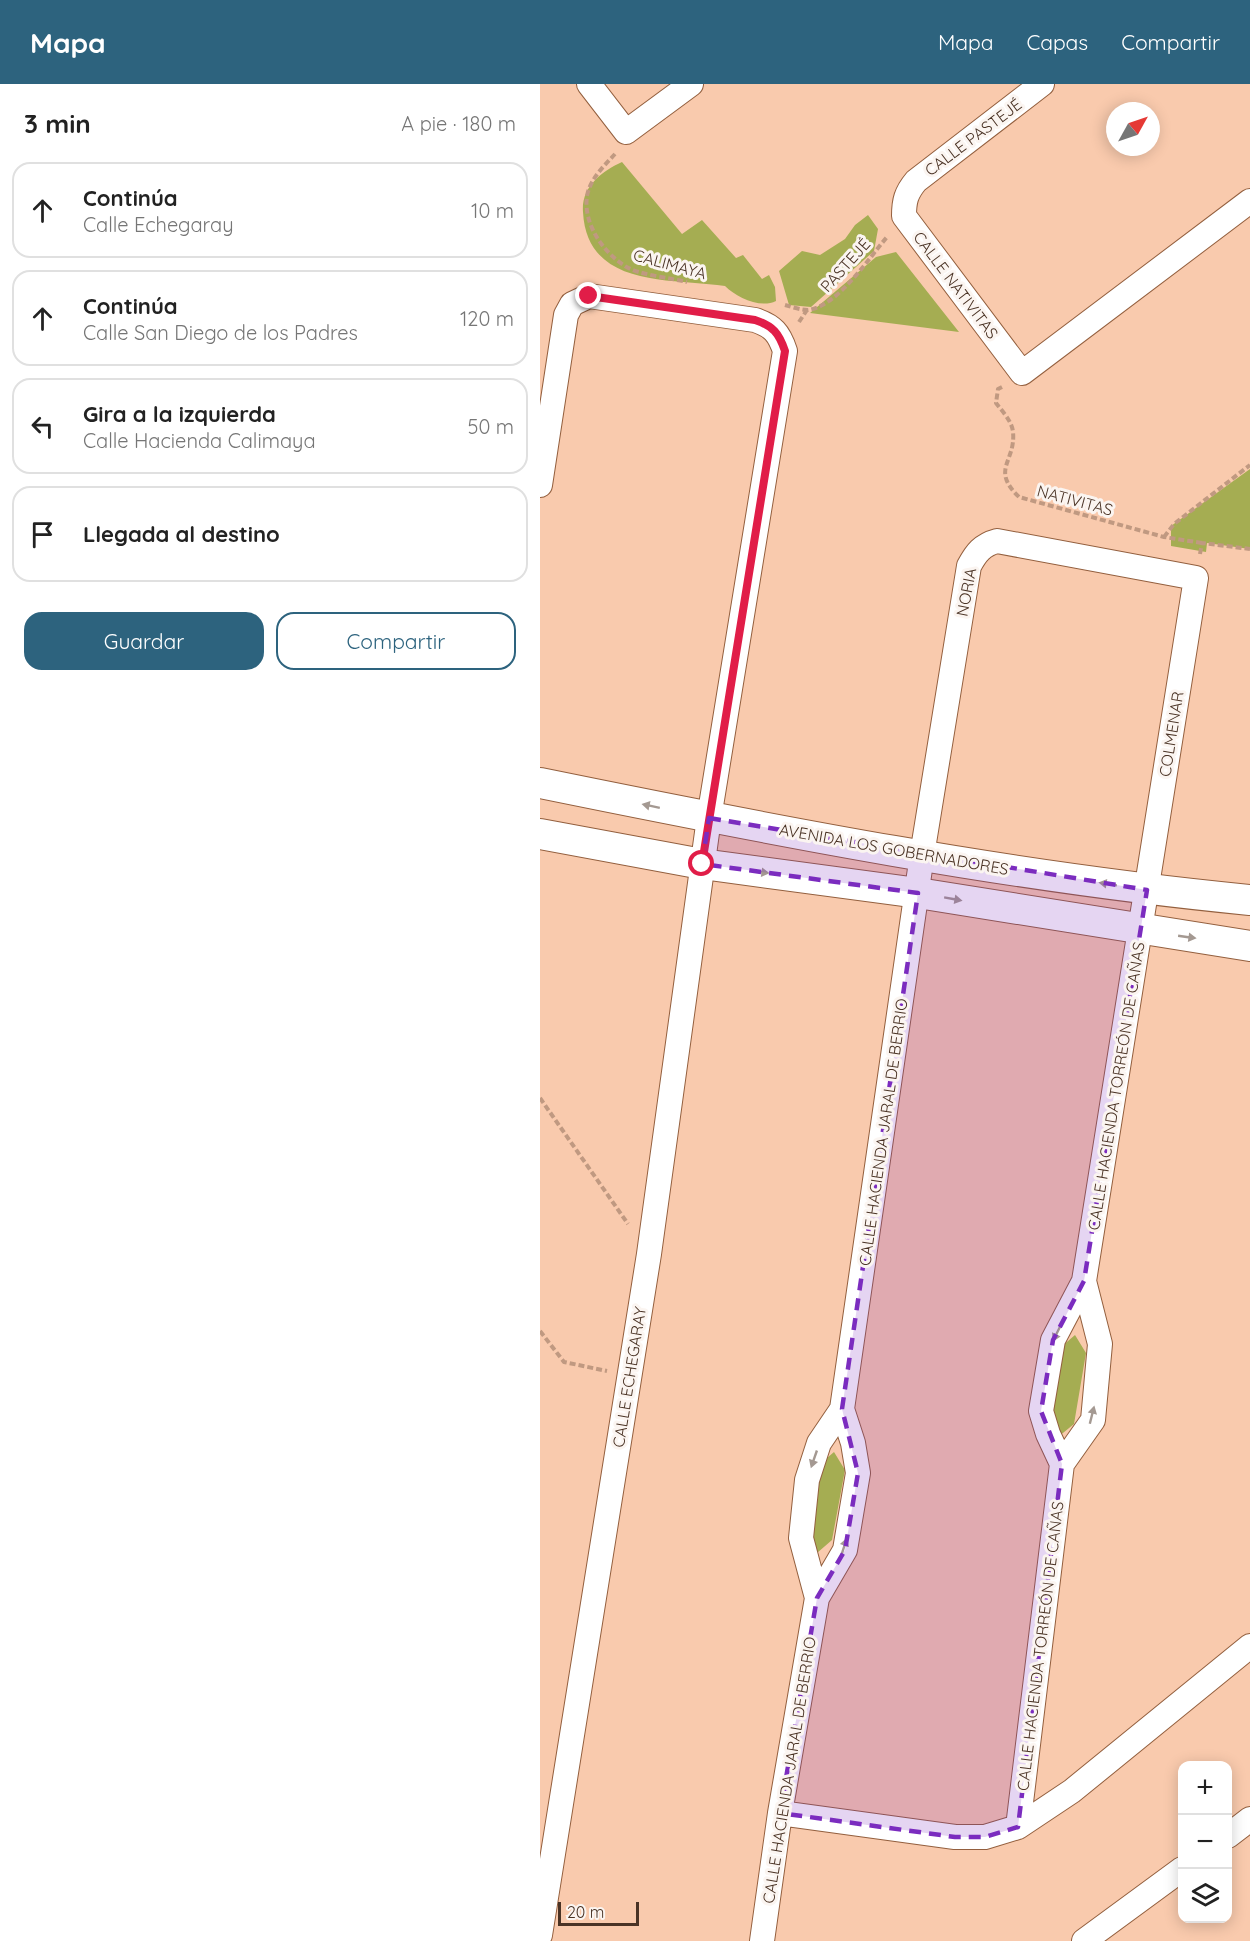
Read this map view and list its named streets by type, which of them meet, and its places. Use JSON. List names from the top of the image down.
{
  "streets": {
    "street": [
      "CALLE PASTEJÉ",
      "CALLE NATIVITAS",
      "NORIA",
      "COLMENAR",
      "AVENIDA LOS GOBERNADORES",
      "CALLE HACIENDA TORREÓN DE CAÑAS",
      "CALLE HACIENDA JARAL DE BERRIO",
      "CALLE ECHEGARAY"
    ],
    "path": ["CALIMAYA", "PASTEJÉ", "NATIVITAS"]
  },
  "crossings": [
    ["CALLE PASTEJÉ", "CALLE NATIVITAS"],
    ["PASTEJÉ", "CALLE NATIVITAS"],
    ["PASTEJÉ", "CALLE ECHEGARAY"],
    ["CALLE NATIVITAS", "NATIVITAS"],
    ["NORIA", "COLMENAR"],
    ["NORIA", "AVENIDA LOS GOBERNADORES"],
    ["NORIA", "CALLE HACIENDA JARAL DE BERRIO"],
    ["COLMENAR", "AVENIDA LOS GOBERNADORES"],
    ["COLMENAR", "CALLE HACIENDA TORREÓN DE CAÑAS"],
    ["AVENIDA LOS GOBERNADORES", "CALLE HACIENDA TORREÓN DE CAÑAS"],
    ["AVENIDA LOS GOBERNADORES", "CALLE HACIENDA JARAL DE BERRIO"],
    ["AVENIDA LOS GOBERNADORES", "CALLE ECHEGARAY"]
  ],
  "scale_bar": "20 m",
  "north": "top right",
  "page": {
    "header": "Mapa",
    "nav": ["Mapa", "Capas", "Compartir"],
    "heading": ["3 min", "A pie · 180 m"],
    "list": [
      ["Continúa", "Calle Echegaray", "10 m"],
      ["Continúa", "Calle San Diego de los Padres", "120 m"],
      ["Gira a la izquierda", "Calle Hacienda Calimaya", "50 m"],
      "Llegada al destino"
    ],
    "buttons": ["Guardar", "Compartir"],
    "map_buttons": ["+", "−"],
    "scale": "20 m"
  }
}
